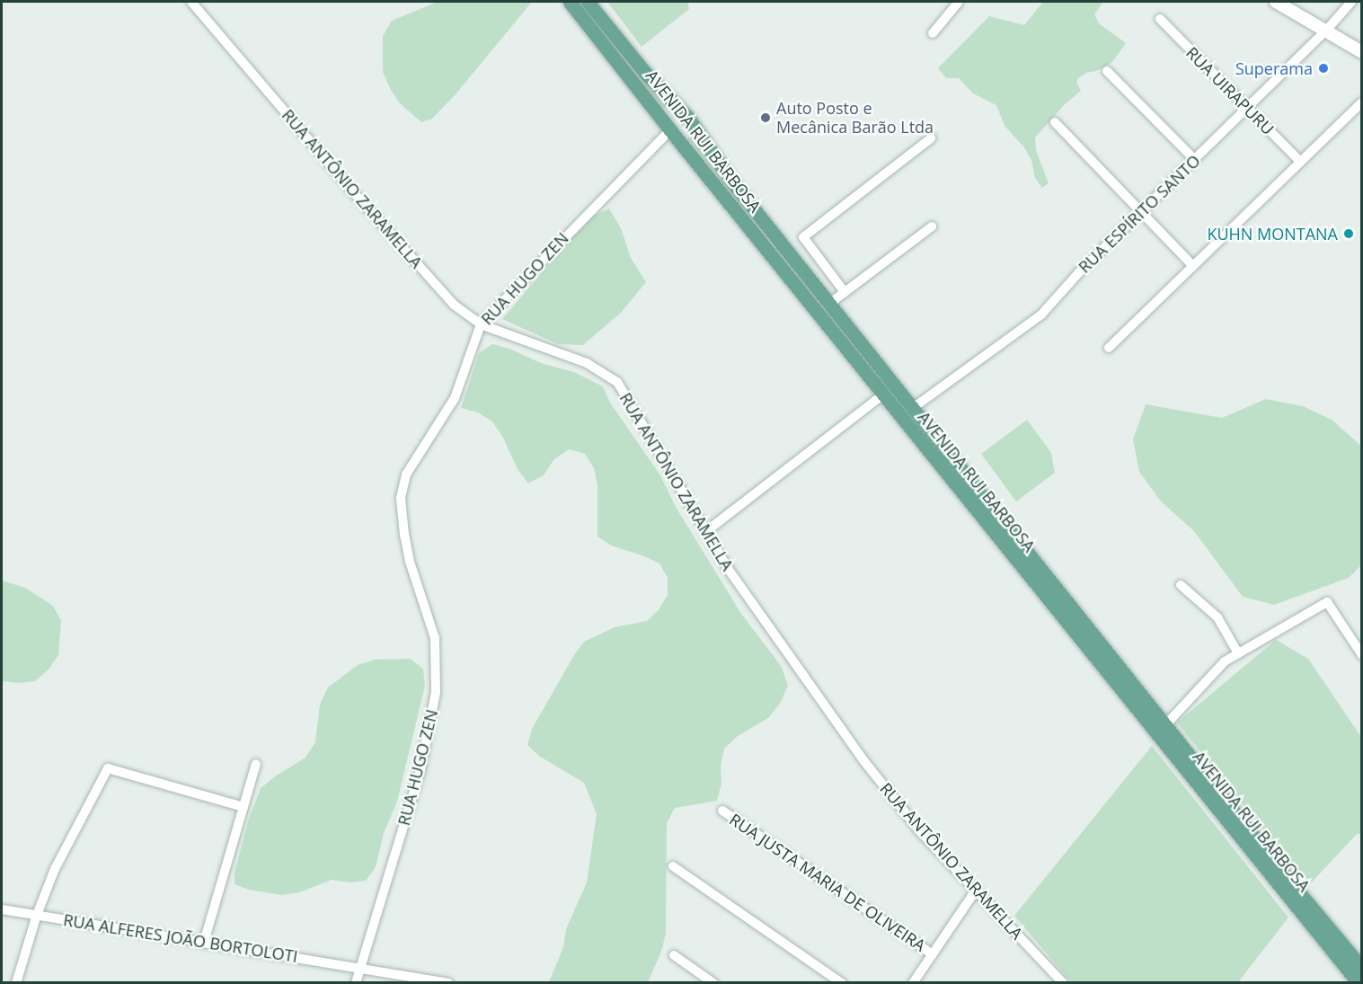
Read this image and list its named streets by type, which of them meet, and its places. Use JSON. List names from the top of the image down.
{
  "streets": {
    "main road": ["AVENIDA RUI BARBOSA"],
    "street": [
      "RUA UIRAPURU",
      "RUA ANTÔNIO ZARAMELLA",
      "RUA ESPÍRITO SANTO",
      "RUA HUGO ZEN",
      "RUA JUSTA MARIA DE OLIVEIRA",
      "RUA ALFERES JOÃO BORTOLOTI"
    ]
  },
  "crossings": [
    ["RUA UIRAPURU", "RUA ESPÍRITO SANTO"],
    ["AVENIDA RUI BARBOSA", "RUA ESPÍRITO SANTO"],
    ["AVENIDA RUI BARBOSA", "RUA HUGO ZEN"],
    ["RUA ANTÔNIO ZARAMELLA", "RUA HUGO ZEN"],
    ["RUA HUGO ZEN", "RUA ALFERES JOÃO BORTOLOTI"]
  ],
  "places": ["Superama", "Auto Posto e Mecânica Barão Ltda", "KUHN MONTANA"]
}
